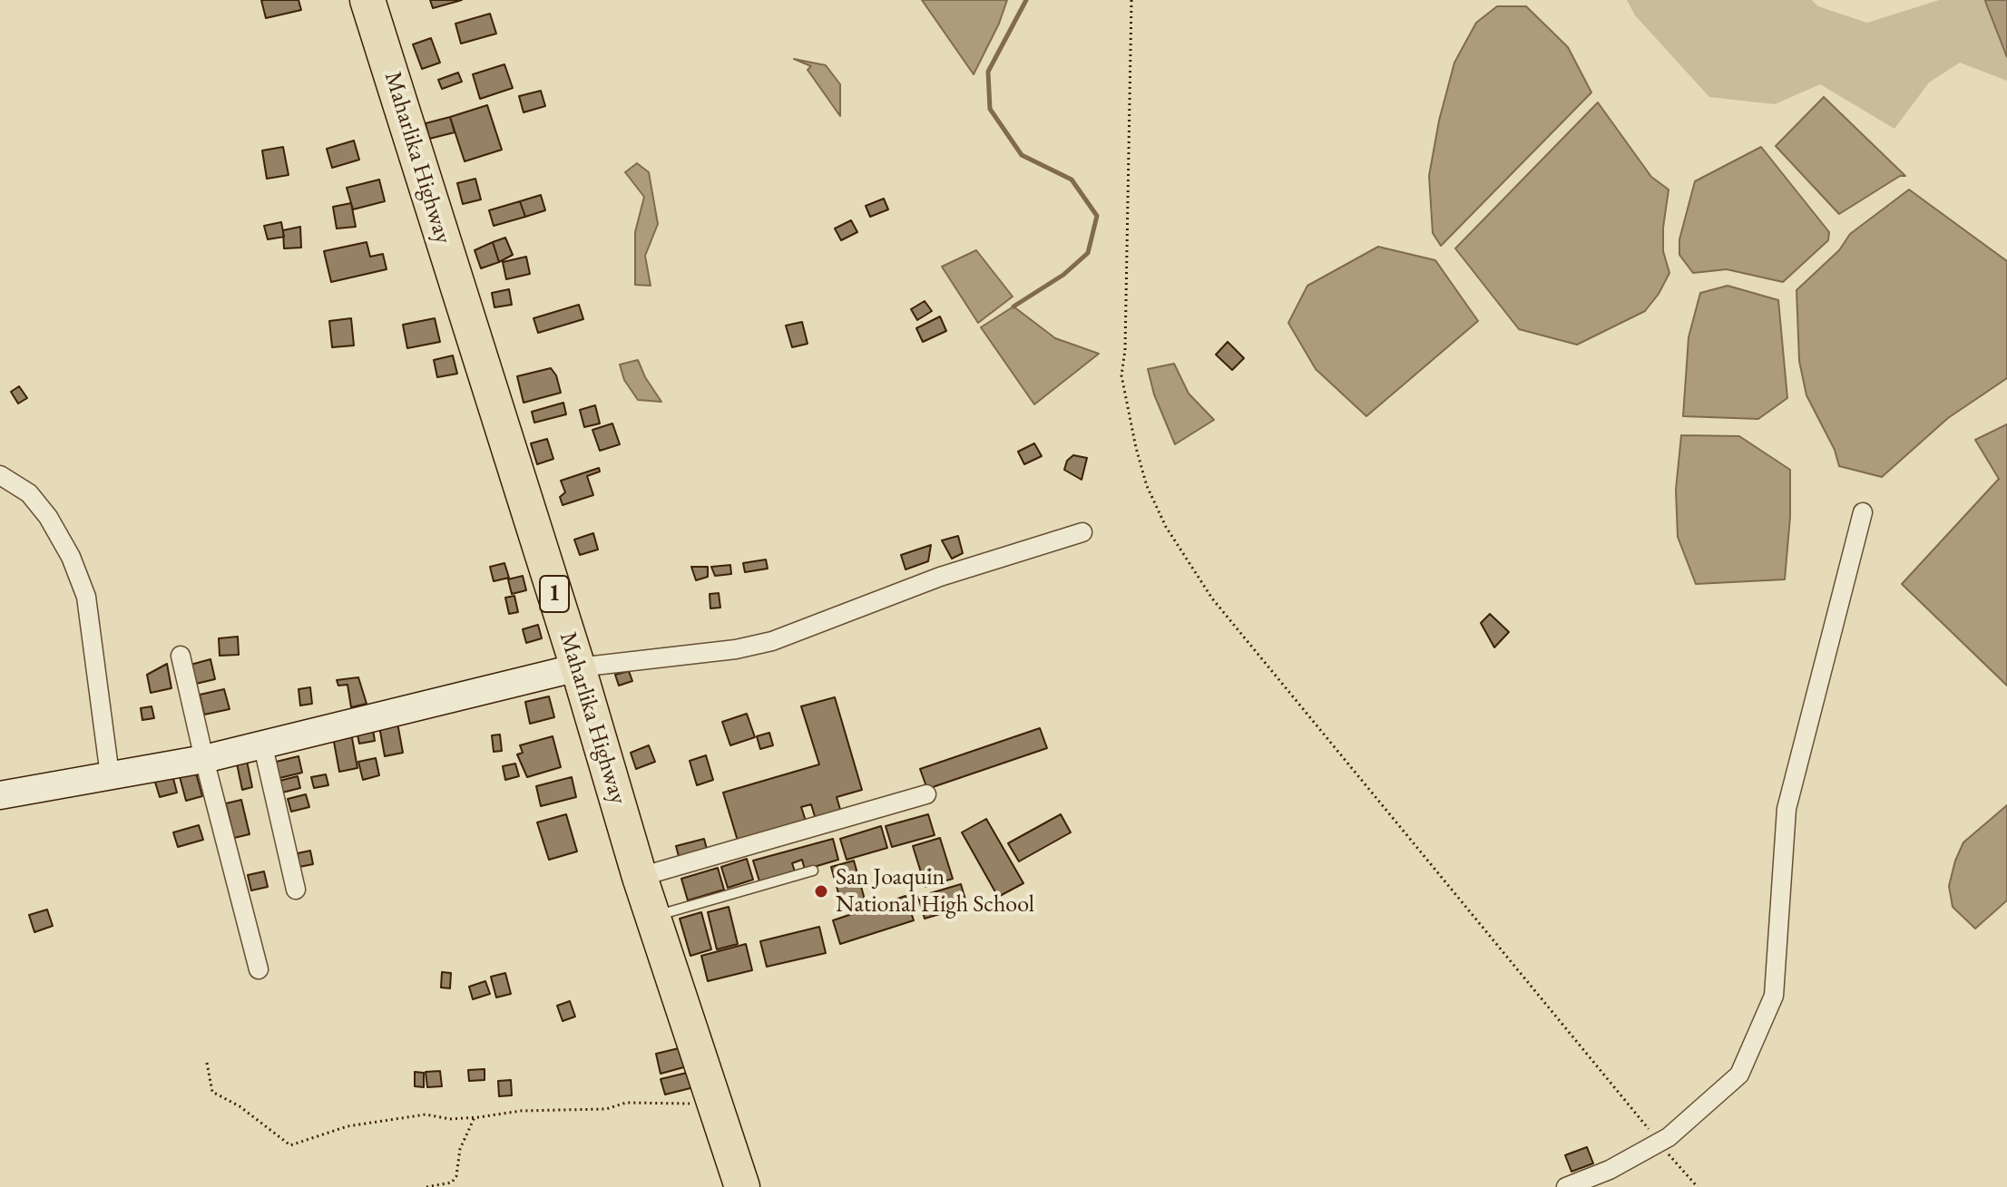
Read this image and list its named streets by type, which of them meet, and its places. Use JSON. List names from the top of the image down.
{
  "streets": {
    "highway": ["Maharlika Highway", "1"]
  },
  "places": ["San Joaquin National High School"]
}
